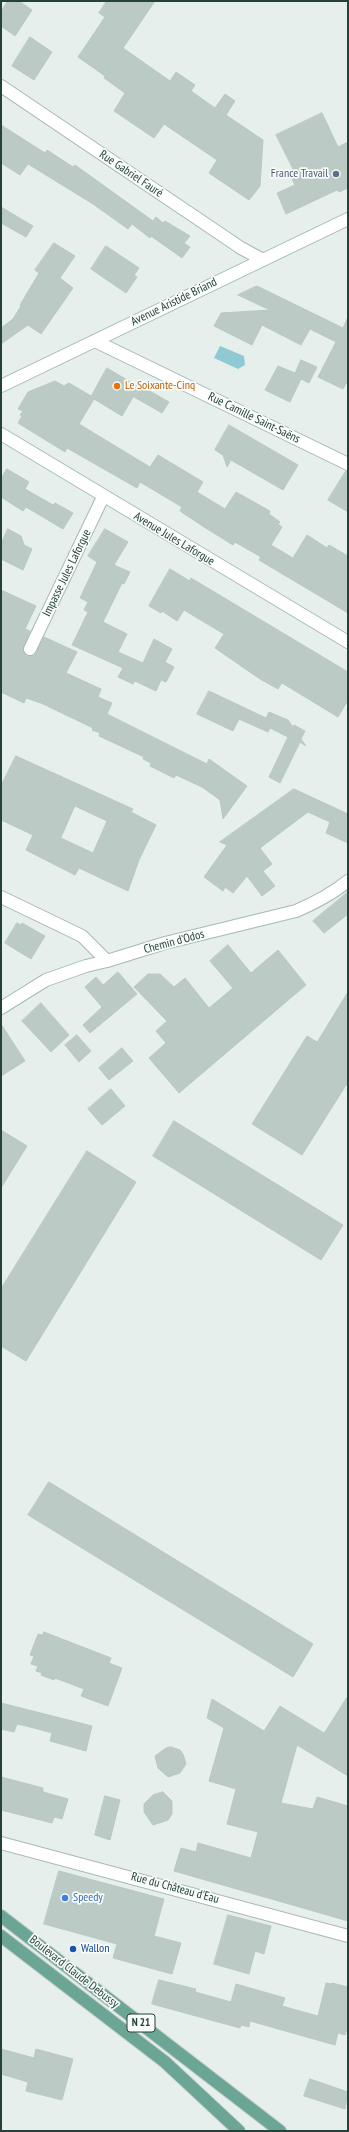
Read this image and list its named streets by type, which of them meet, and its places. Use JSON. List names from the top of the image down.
{
  "streets": {
    "main road": ["Boulevard Claude Debussy", "N 21"],
    "street": [
      "Rue Gabriel Fauré",
      "Avenue Aristide Briand",
      "Rue Camille Saint-Saëns",
      "Avenue Jules Laforgue",
      "Impasse Jules Laforgue",
      "Chemin d'Odos",
      "Rue du Château d'Eau"
    ]
  },
  "crossings": [
    ["Rue Gabriel Fauré", "Avenue Aristide Briand"],
    ["Avenue Aristide Briand", "Rue Camille Saint-Saëns"],
    ["Avenue Jules Laforgue", "Impasse Jules Laforgue"]
  ],
  "places": [
    "France Travail",
    "Le Soixante-Cinq",
    "Speedy",
    "Wallon"
  ]
}
